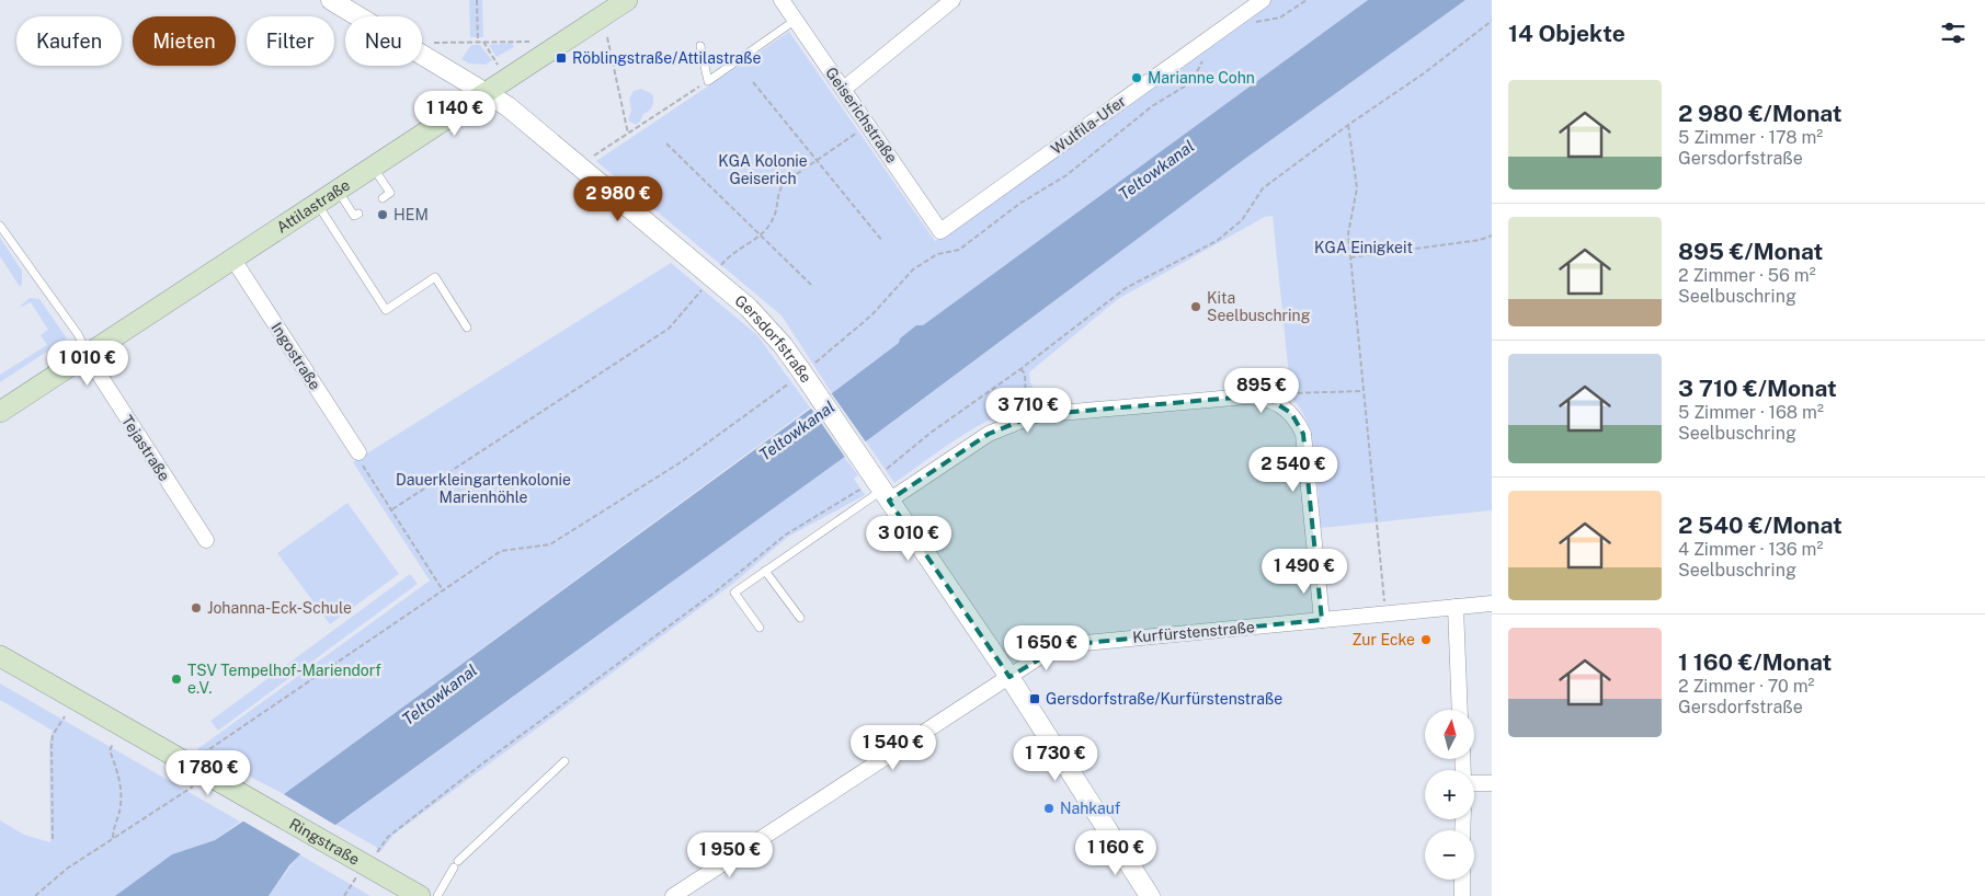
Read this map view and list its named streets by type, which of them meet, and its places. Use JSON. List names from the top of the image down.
{
  "streets": {
    "main road": ["Attilastraße", "Ringstraße"],
    "street": [
      "Geiserichstraße",
      "Wulfila-Ufer",
      "Gersdorfstraße",
      "Ingostraße",
      "Tejastraße",
      "Kurfürstenstraße"
    ]
  },
  "crossings": [
    ["Geiserichstraße", "Wulfila-Ufer"],
    ["Attilastraße", "Gersdorfstraße"],
    ["Attilastraße", "Ingostraße"],
    ["Attilastraße", "Tejastraße"],
    ["Gersdorfstraße", "Kurfürstenstraße"]
  ],
  "water": ["Teltowkanal"],
  "parks": ["KGA Kolonie Geiserich", "KGA Einigkeit", "Dauerkleingartenkolonie Marienhöhle"],
  "places": {
    "transit": ["Röblingstraße/Attilastraße", "Gersdorfstraße/Kurfürstenstraße"],
    "other": [
      "Marianne Cohn",
      "HEM",
      "Kita Seelbuschring",
      "Johanna-Eck-Schule",
      "Zur Ecke",
      "TSV Tempelhof-Mariendorf e.V.",
      "Nahkauf"
    ]
  },
  "north": "top",
  "page": {
    "heading": "14 Objekte",
    "chip": [
      "Kaufen",
      "Mieten",
      "Filter",
      "Neu"
    ],
    "list": [
      {
        "name": "2 980 €/Monat",
        "note": "5 Zimmer · 178 m² · Gersdorfstraße"
      },
      {
        "name": "895 €/Monat",
        "note": "2 Zimmer · 56 m² · Seelbuschring"
      },
      {
        "name": "3 710 €/Monat",
        "note": "5 Zimmer · 168 m² · Seelbuschring"
      },
      {
        "name": "2 540 €/Monat",
        "note": "4 Zimmer · 136 m² · Seelbuschring"
      },
      {
        "name": "1 160 €/Monat",
        "note": "2 Zimmer · 70 m² · Gersdorfstraße"
      }
    ],
    "price": [
      "1 140 €",
      "2 980 €",
      "1 010 €",
      "895 €",
      "3 710 €",
      "2 540 €",
      "3 010 €",
      "1 490 €",
      "1 650 €",
      "1 540 €",
      "1 730 €",
      "1 780 €",
      "1 160 €",
      "1 950 €"
    ],
    "map_buttons": ["+", "−"]
  }
}
